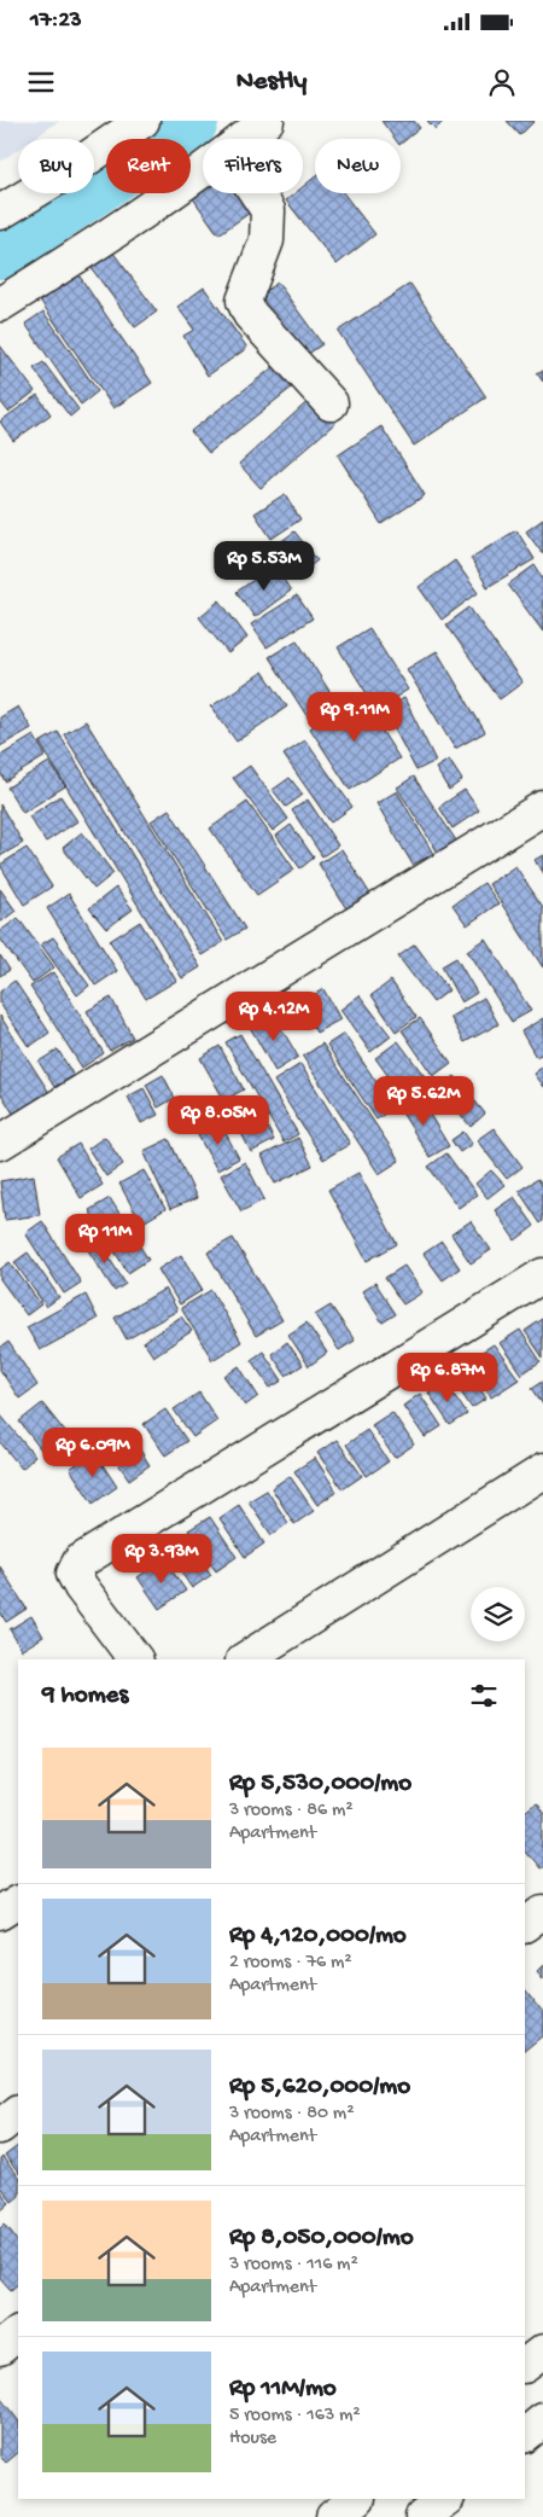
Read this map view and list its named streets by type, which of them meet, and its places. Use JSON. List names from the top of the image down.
{
  "page": {
    "status": "17:23",
    "header": "Nestly",
    "chip": [
      "Buy",
      "Rent",
      "Filters",
      "New"
    ],
    "price": [
      "Rp 5.53M",
      "Rp 9.11M",
      "Rp 4.12M",
      "Rp 5.62M",
      "Rp 8.05M",
      "Rp 11M",
      "Rp 6.87M",
      "Rp 6.09M",
      "Rp 3.93M"
    ],
    "heading": "9 homes",
    "list": [
      {
        "name": "Rp 5,530,000/mo",
        "note": "3 rooms · 86 m² · Apartment"
      },
      {
        "name": "Rp 4,120,000/mo",
        "note": "2 rooms · 76 m² · Apartment"
      },
      {
        "name": "Rp 5,620,000/mo",
        "note": "3 rooms · 80 m² · Apartment"
      },
      {
        "name": "Rp 8,050,000/mo",
        "note": "3 rooms · 116 m² · Apartment"
      },
      {
        "name": "Rp 11M/mo",
        "note": "5 rooms · 163 m² · House"
      }
    ]
  }
}
